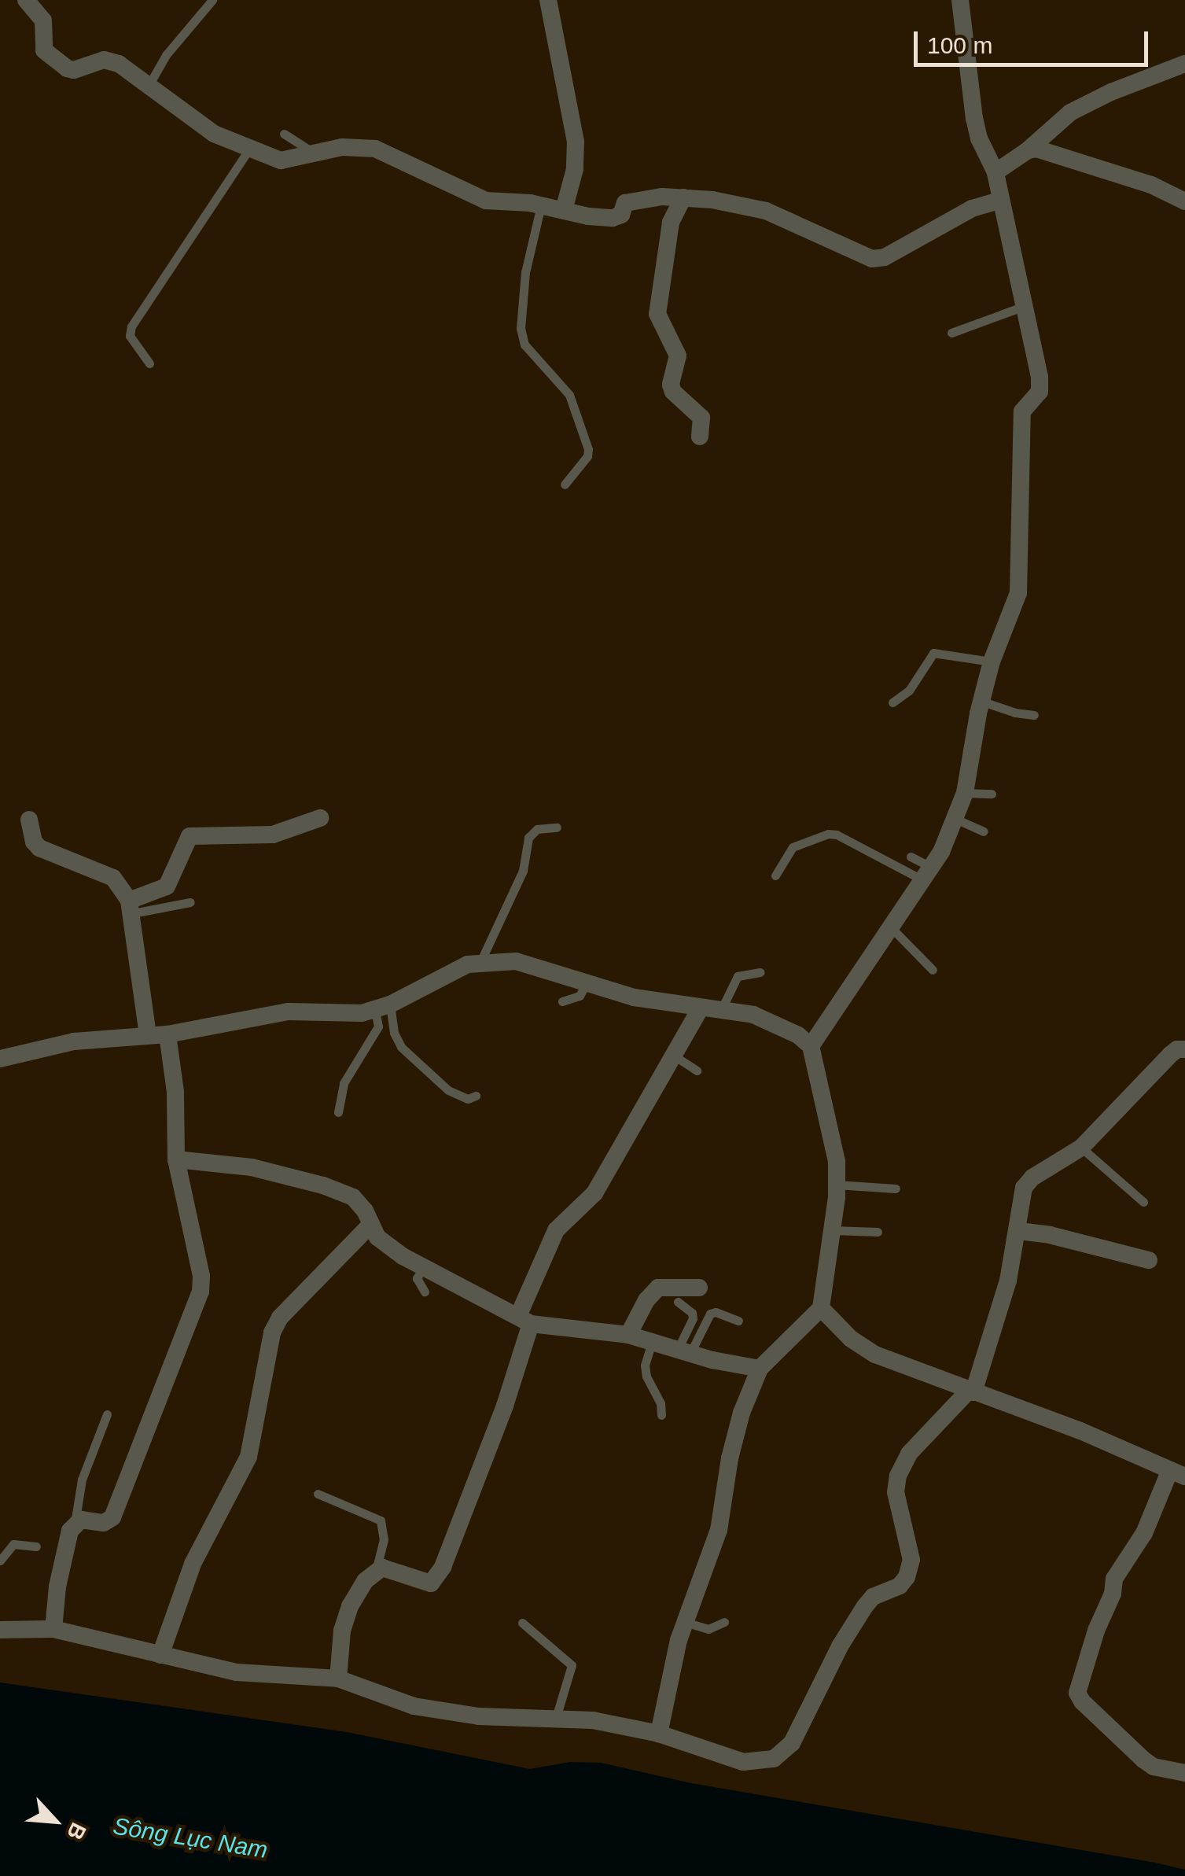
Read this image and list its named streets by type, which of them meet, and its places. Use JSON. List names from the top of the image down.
{
  "water": ["Sông Lục Nam"],
  "scale_bar": "100 m",
  "north": "bottom right"
}
